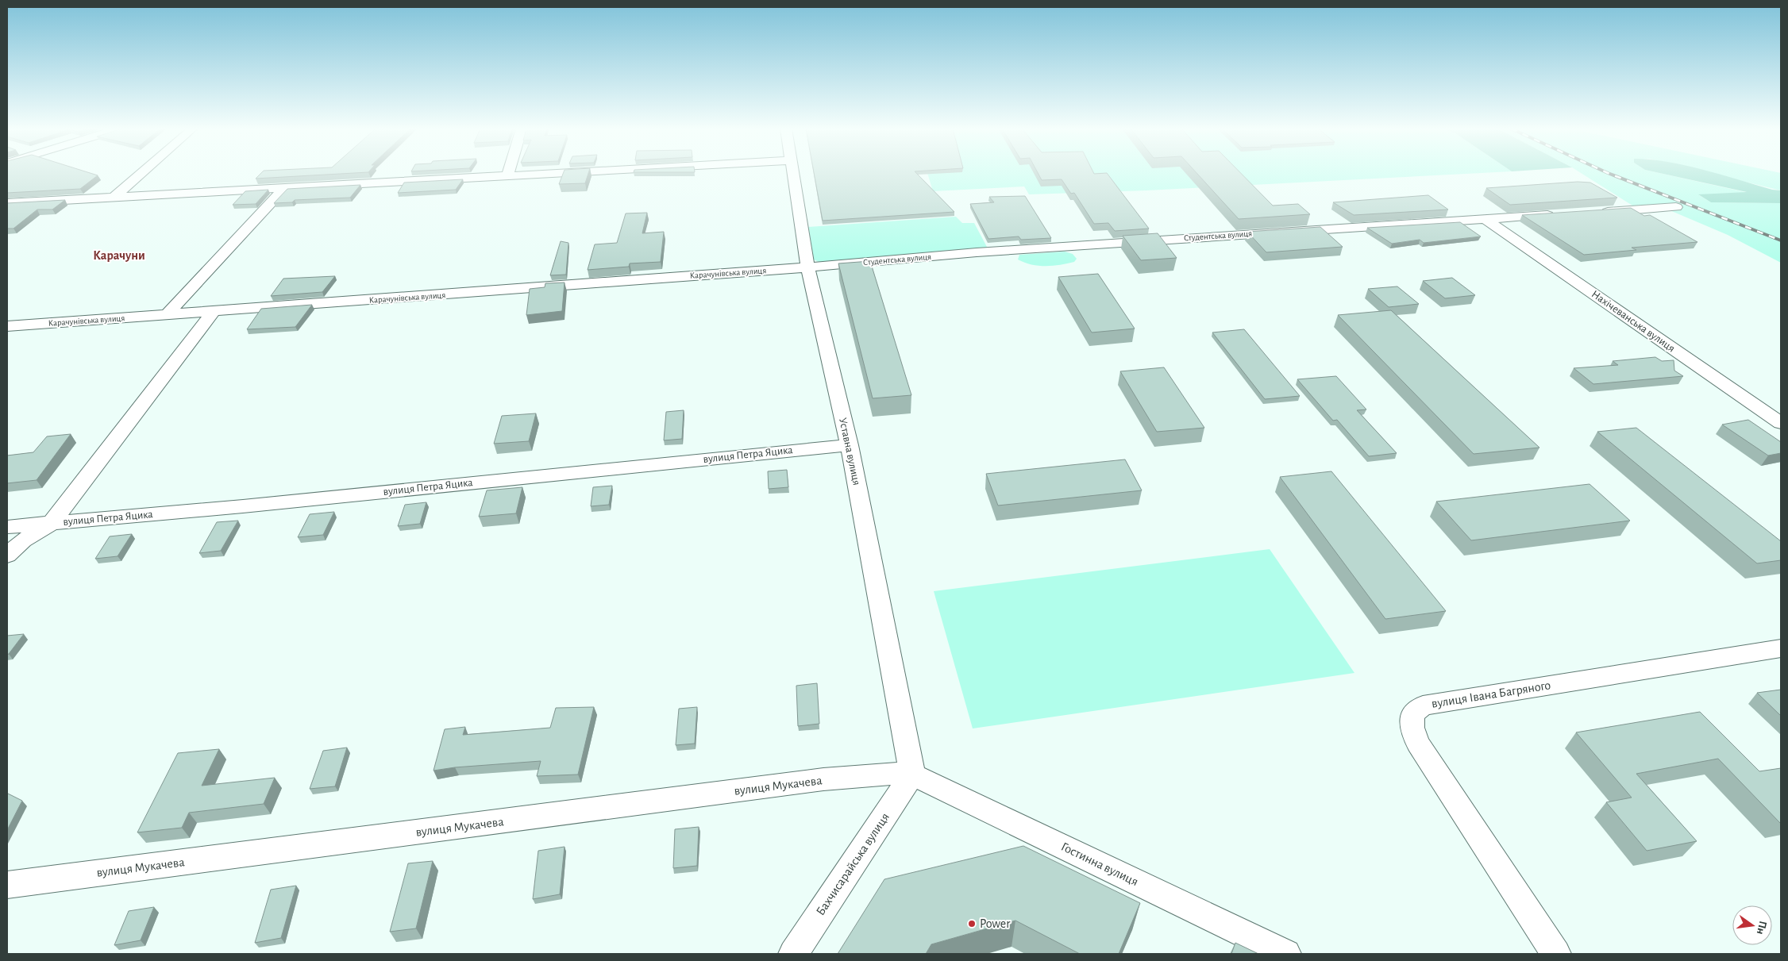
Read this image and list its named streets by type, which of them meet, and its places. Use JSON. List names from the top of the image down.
{
  "streets": {
    "street": [
      "Студентська вулиця",
      "Карачунівська вулиця",
      "Нахічеванська вулиця",
      "Уставна вулиця",
      "вулиця Петра Яцика",
      "вулиця Івана Багряного",
      "вулиця Мукачева",
      "Бахчисарайська вулиця",
      "Гостинна вулиця"
    ]
  },
  "crossings": [
    ["Студентська вулиця", "Карачунівська вулиця"],
    ["Студентська вулиця", "Нахічеванська вулиця"],
    ["Студентська вулиця", "Уставна вулиця"],
    ["Карачунівська вулиця", "Уставна вулиця"],
    ["Уставна вулиця", "вулиця Петра Яцика"],
    ["Уставна вулиця", "вулиця Мукачева"],
    ["Уставна вулиця", "Бахчисарайська вулиця"],
    ["Уставна вулиця", "Гостинна вулиця"],
    ["вулиця Мукачева", "Бахчисарайська вулиця"],
    ["вулиця Мукачева", "Гостинна вулиця"],
    ["Бахчисарайська вулиця", "Гостинна вулиця"]
  ],
  "districts": ["Карачуни"],
  "places": ["Power"],
  "north": "right"
}
